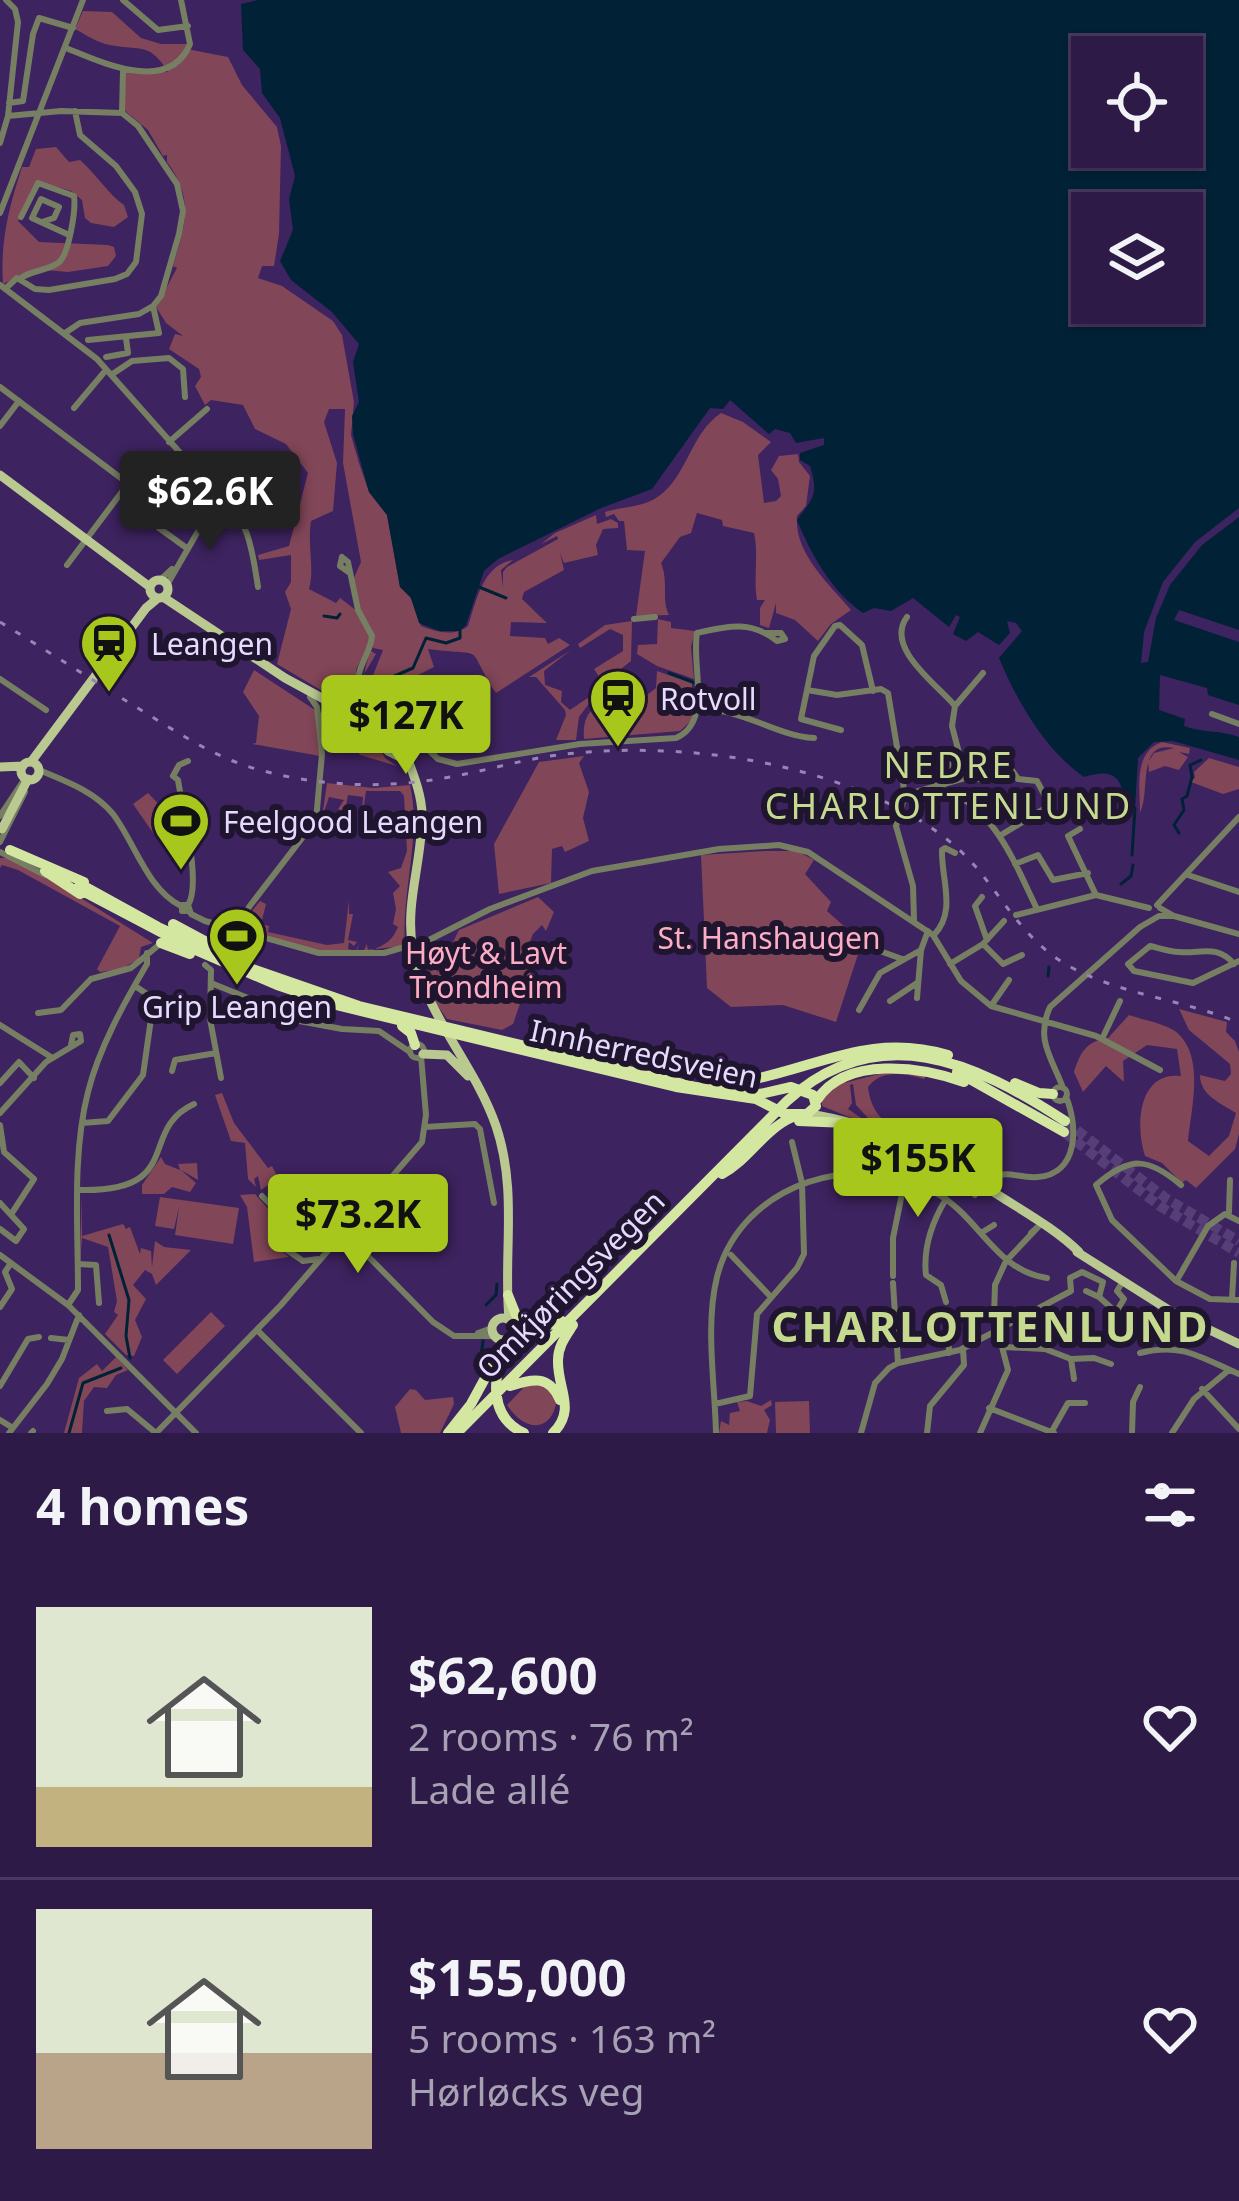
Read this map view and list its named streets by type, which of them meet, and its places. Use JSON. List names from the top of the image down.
{
  "streets": {
    "highway": ["Innherredsveien", "Omkjøringsvegen"]
  },
  "districts": ["NEDRE CHARLOTTENLUND", "CHARLOTTENLUND"],
  "parks": ["St. Hanshaugen", "Høyt & Lavt Trondheim"],
  "places": {
    "station": ["Leangen", "Rotvoll"],
    "sports": ["Feelgood Leangen", "Grip Leangen"]
  },
  "page": {
    "price": [
      "$62.6K",
      "$127K",
      "$155K",
      "$73.2K"
    ],
    "heading": "4 homes",
    "list": [
      {
        "name": "$62,600",
        "note": "2 rooms · 76 m² · Lade allé"
      },
      {
        "name": "$155,000",
        "note": "5 rooms · 163 m² · Hørløcks veg"
      }
    ]
  }
}
